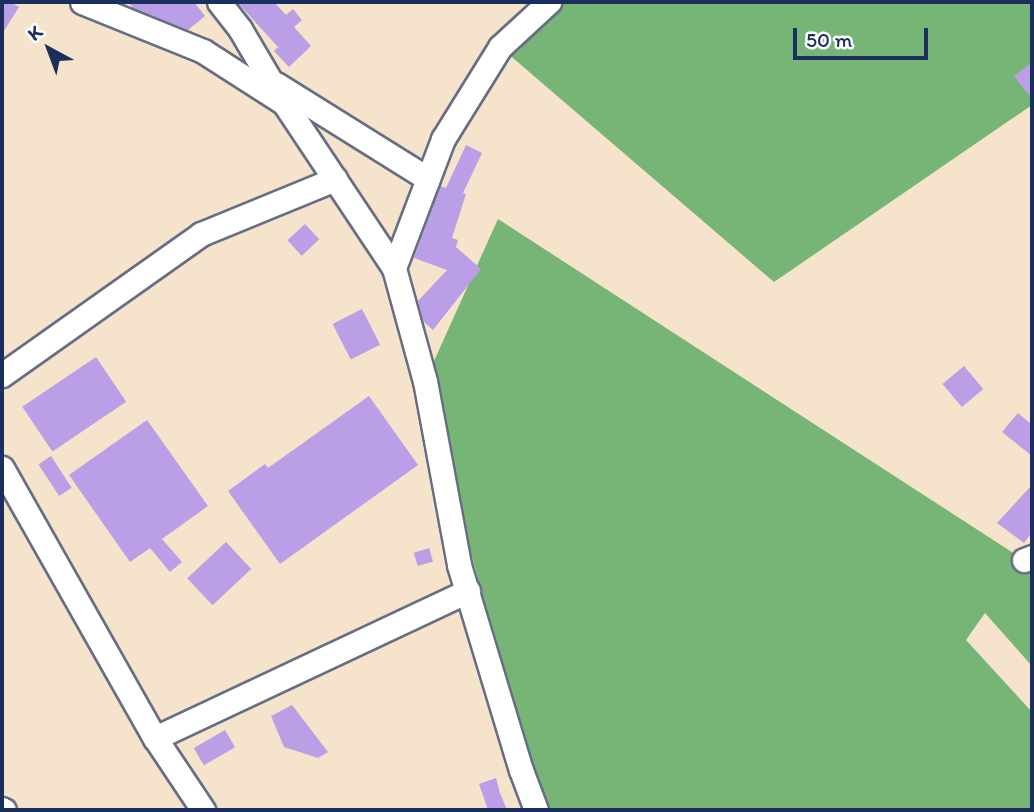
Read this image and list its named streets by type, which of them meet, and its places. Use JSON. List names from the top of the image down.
{
  "scale_bar": "50 m",
  "north": "top left"
}
